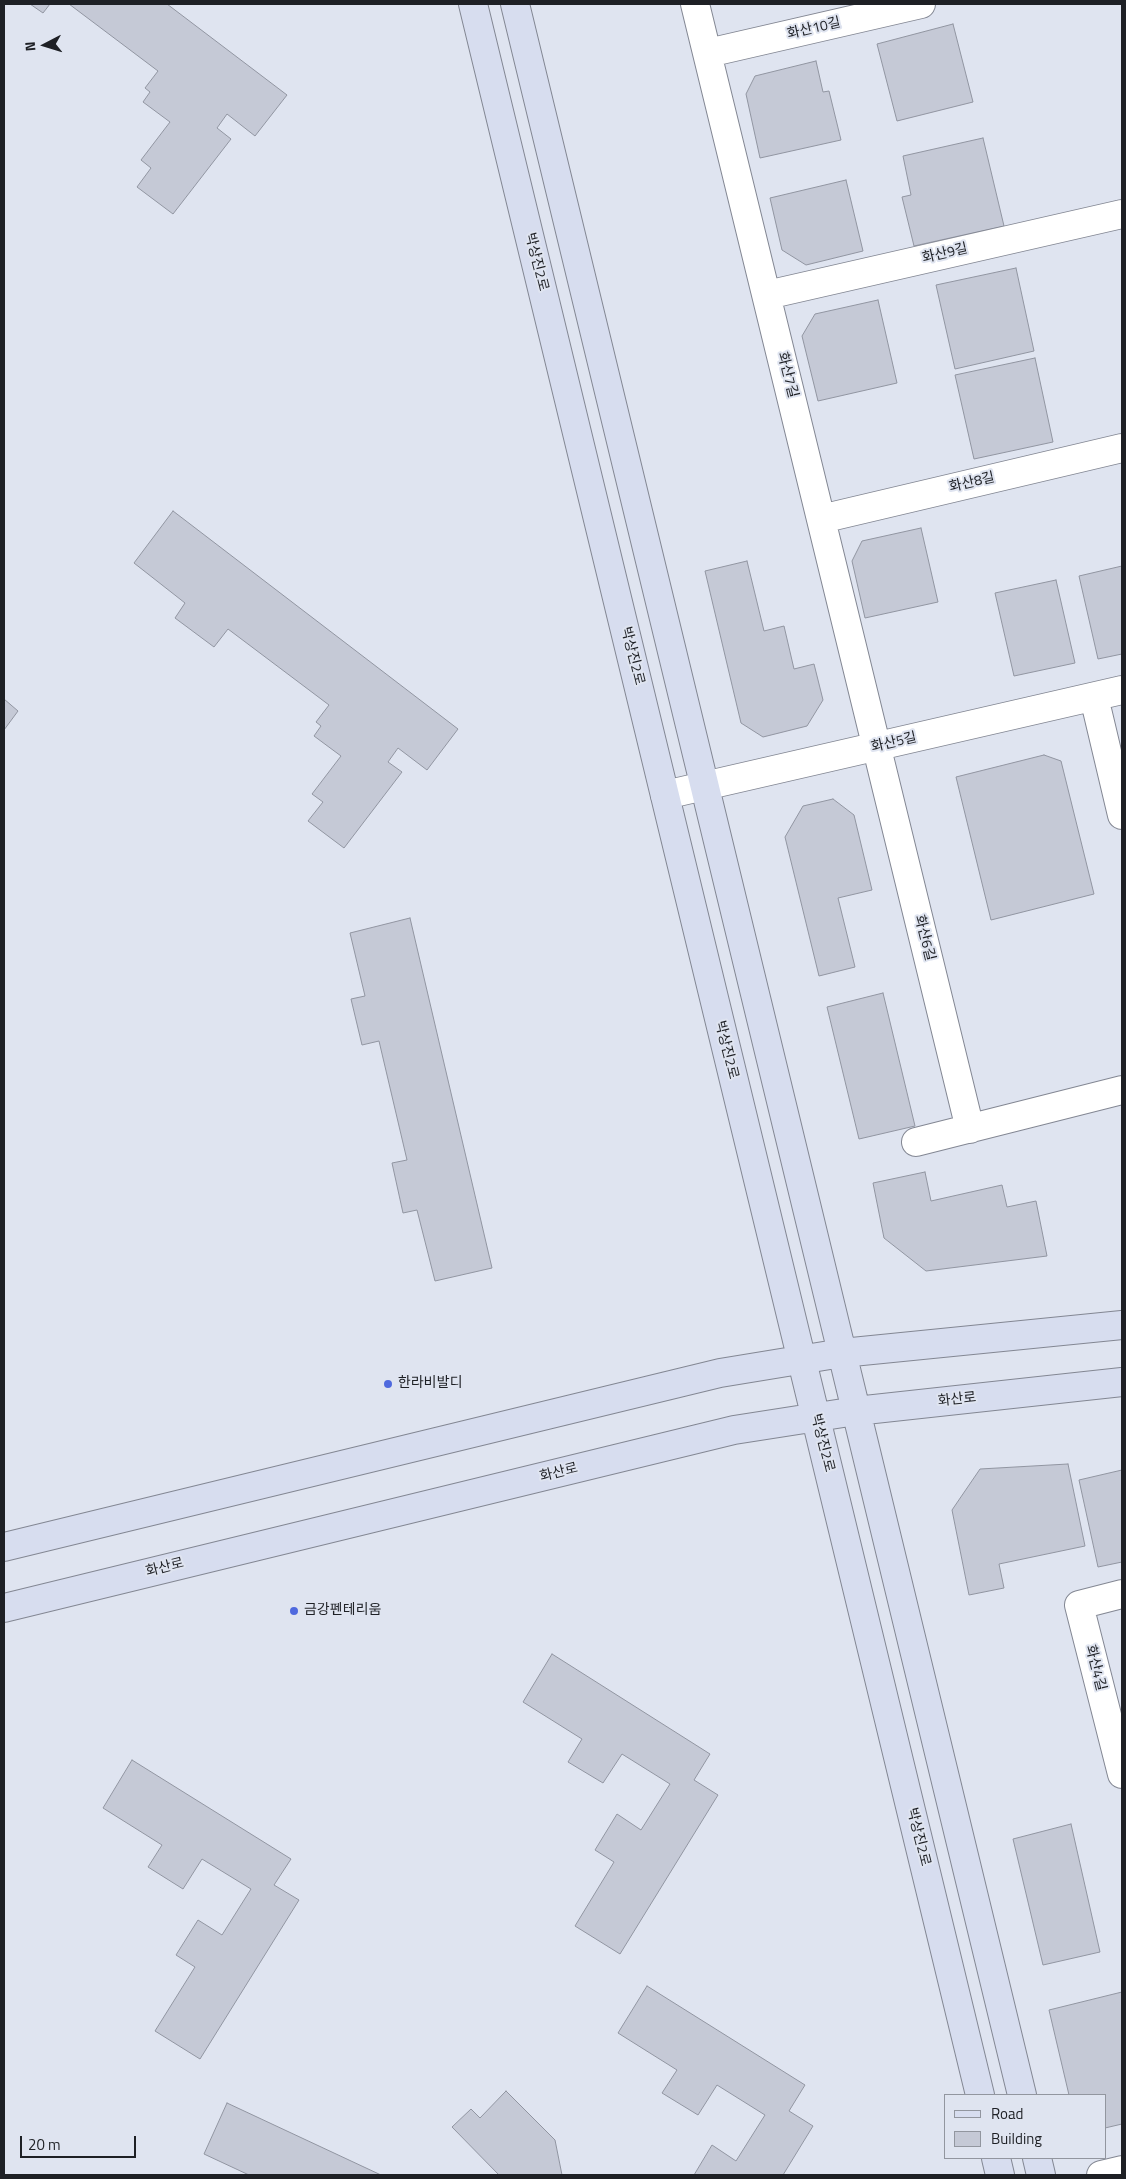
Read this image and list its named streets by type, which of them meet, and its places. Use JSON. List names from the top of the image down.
{
  "streets": {
    "street": [
      "화산10길",
      "화산9길",
      "박상진2로",
      "화산7길",
      "화산8길",
      "화산5길",
      "화산6길",
      "화산로",
      "화산4길"
    ]
  },
  "crossings": [
    ["화산10길", "화산7길"],
    ["화산9길", "화산7길"],
    ["박상진2로", "화산5길"],
    ["박상진2로", "화산로"],
    ["화산7길", "화산8길"],
    ["화산7길", "화산5길"],
    ["화산7길", "화산6길"],
    ["화산5길", "화산6길"]
  ],
  "places": ["한라비발디", "금강펜테리움"],
  "legend": ["Road", "Building"],
  "scale_bar": "20 m",
  "north": "left"
}
